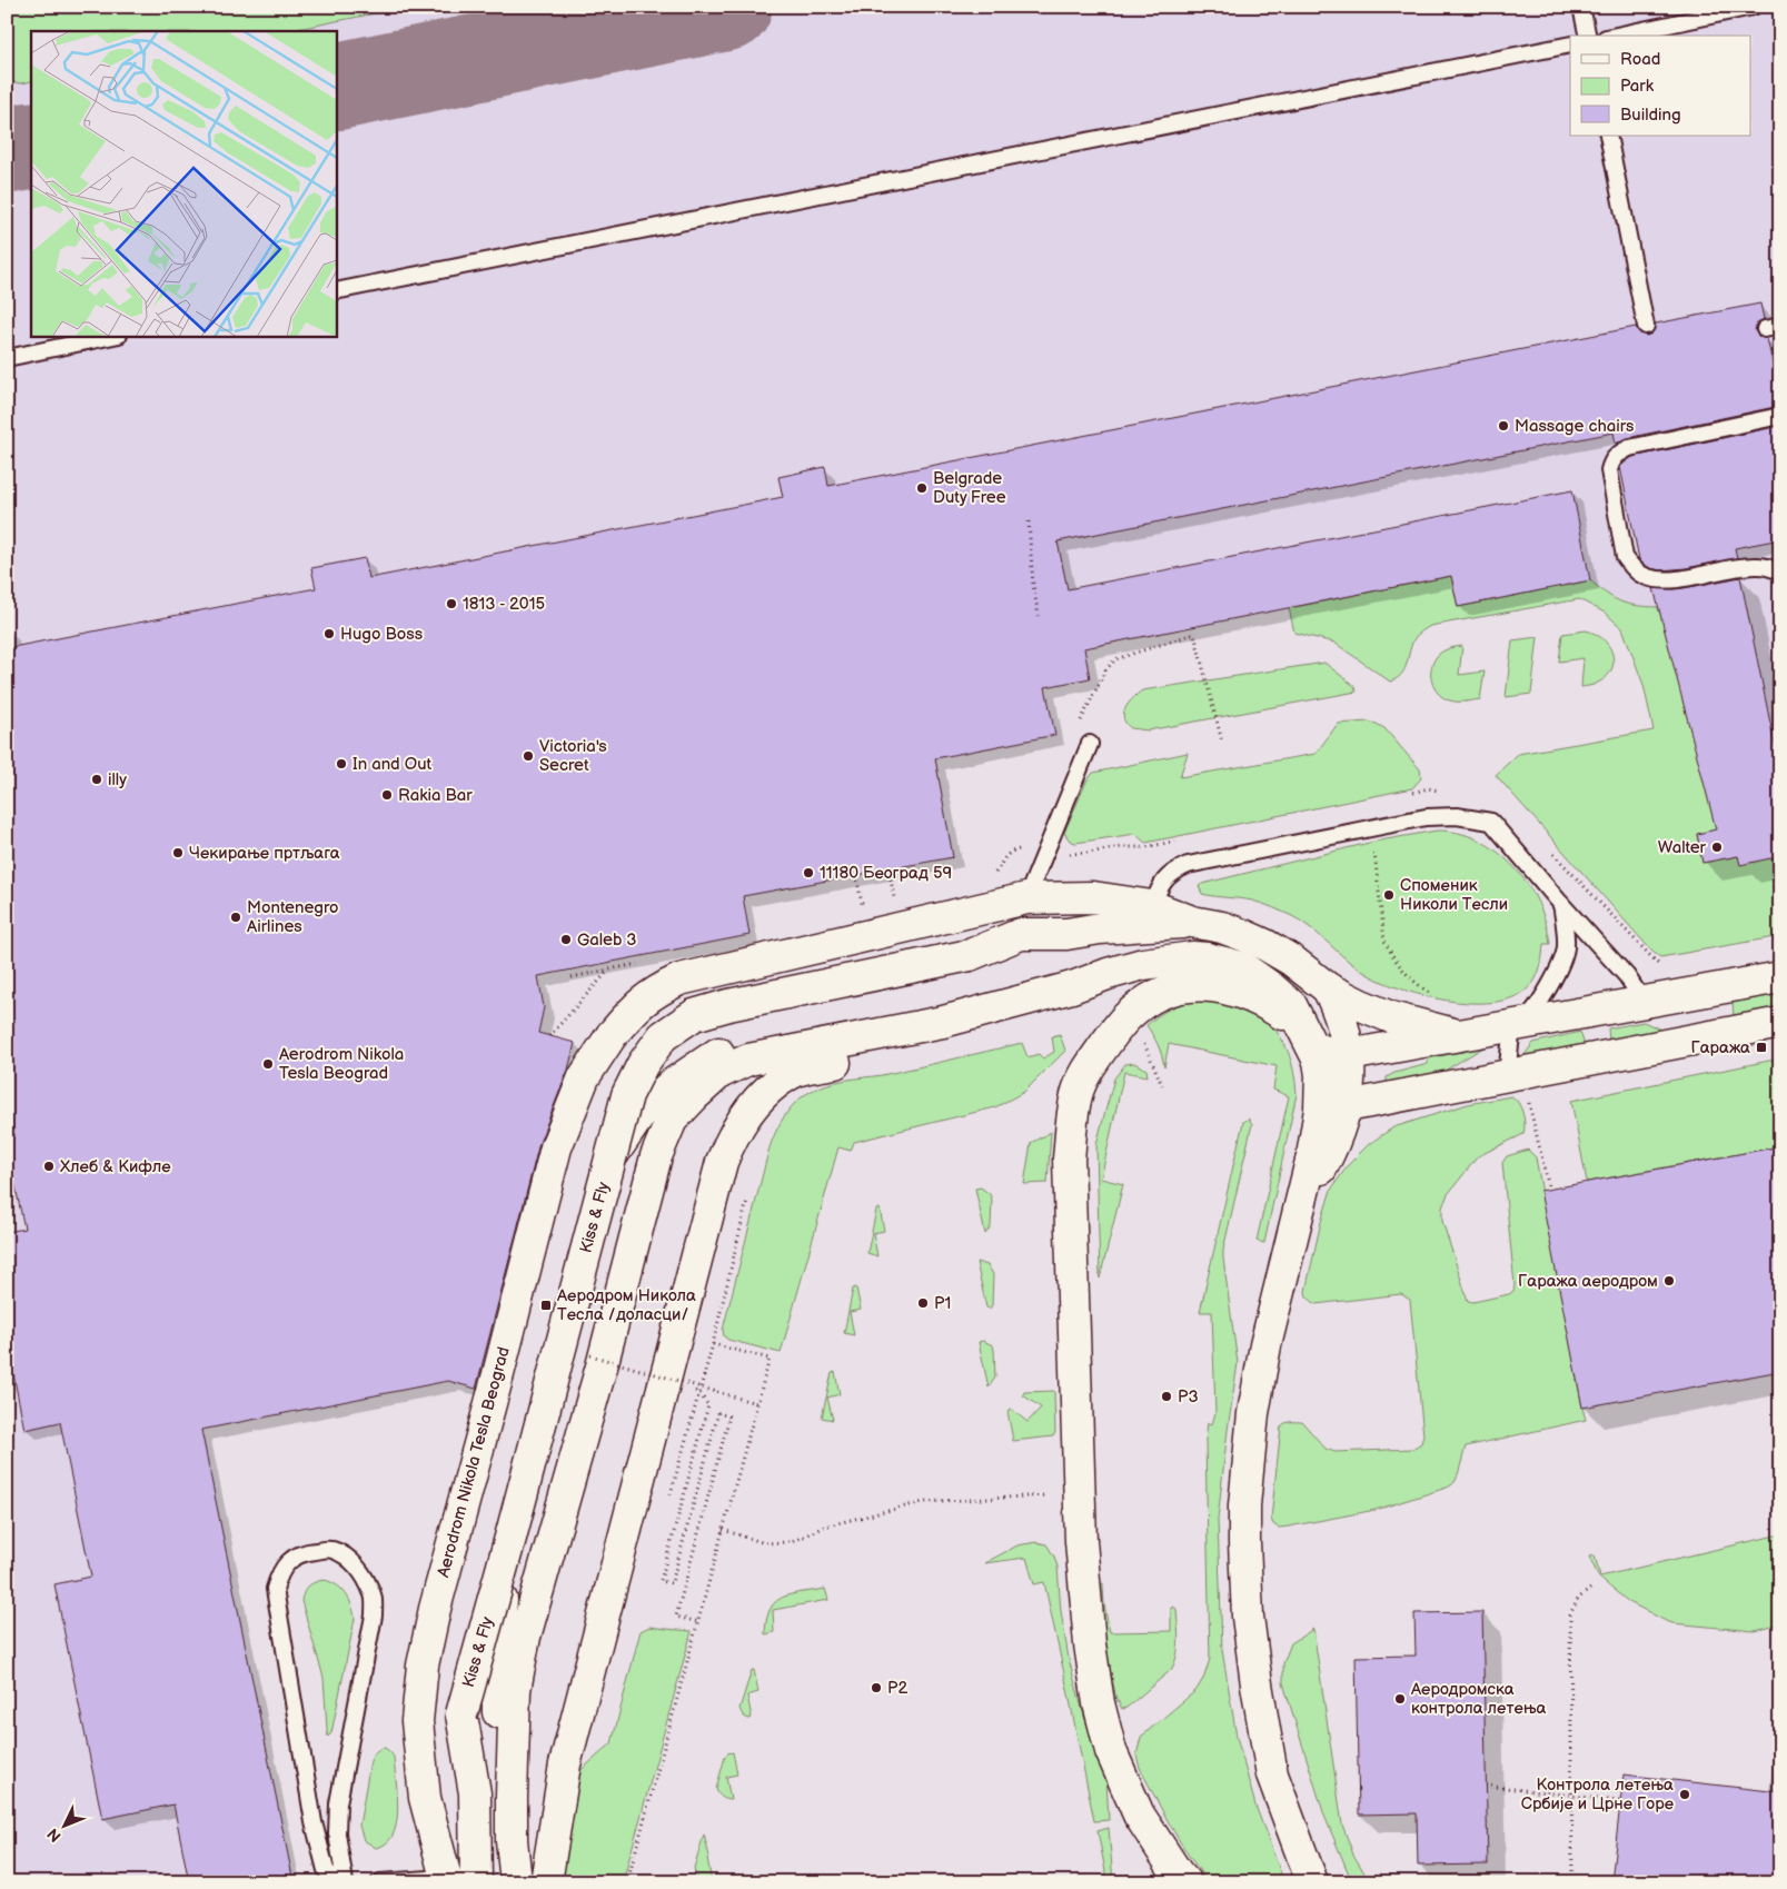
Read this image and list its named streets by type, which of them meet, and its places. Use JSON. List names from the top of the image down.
{
  "streets": {
    "street": ["Kiss & Fly", "Aerodrom Nikola Tesla Beograd"]
  },
  "crossings": [
    ["Kiss & Fly", "Aerodrom Nikola Tesla Beograd"]
  ],
  "places": {
    "other": [
      "Massage chairs",
      "Belgrade Duty Free",
      "1813 - 2015",
      "Hugo Boss",
      "Victoria's Secret",
      "In and Out",
      "illy",
      "Rakia Bar",
      "Walter",
      "Чекирање пртљага",
      "11180 Београд 59",
      "Споменик Николи Тесли",
      "Montenegro Airlines",
      "Galeb 3",
      "Aerodrom Nikola Tesla Beograd",
      "Хлеб & Кифле",
      "Гаража аеродром",
      "P1",
      "P3",
      "P2",
      "Аеродромска контрола летења",
      "Контрола летења Србије и Црне Горе"
    ],
    "transit": ["Гаража", "Аеродром Никола Тесла /доласци/"]
  },
  "legend": ["Road", "Park", "Building"],
  "north": "bottom left"
}
